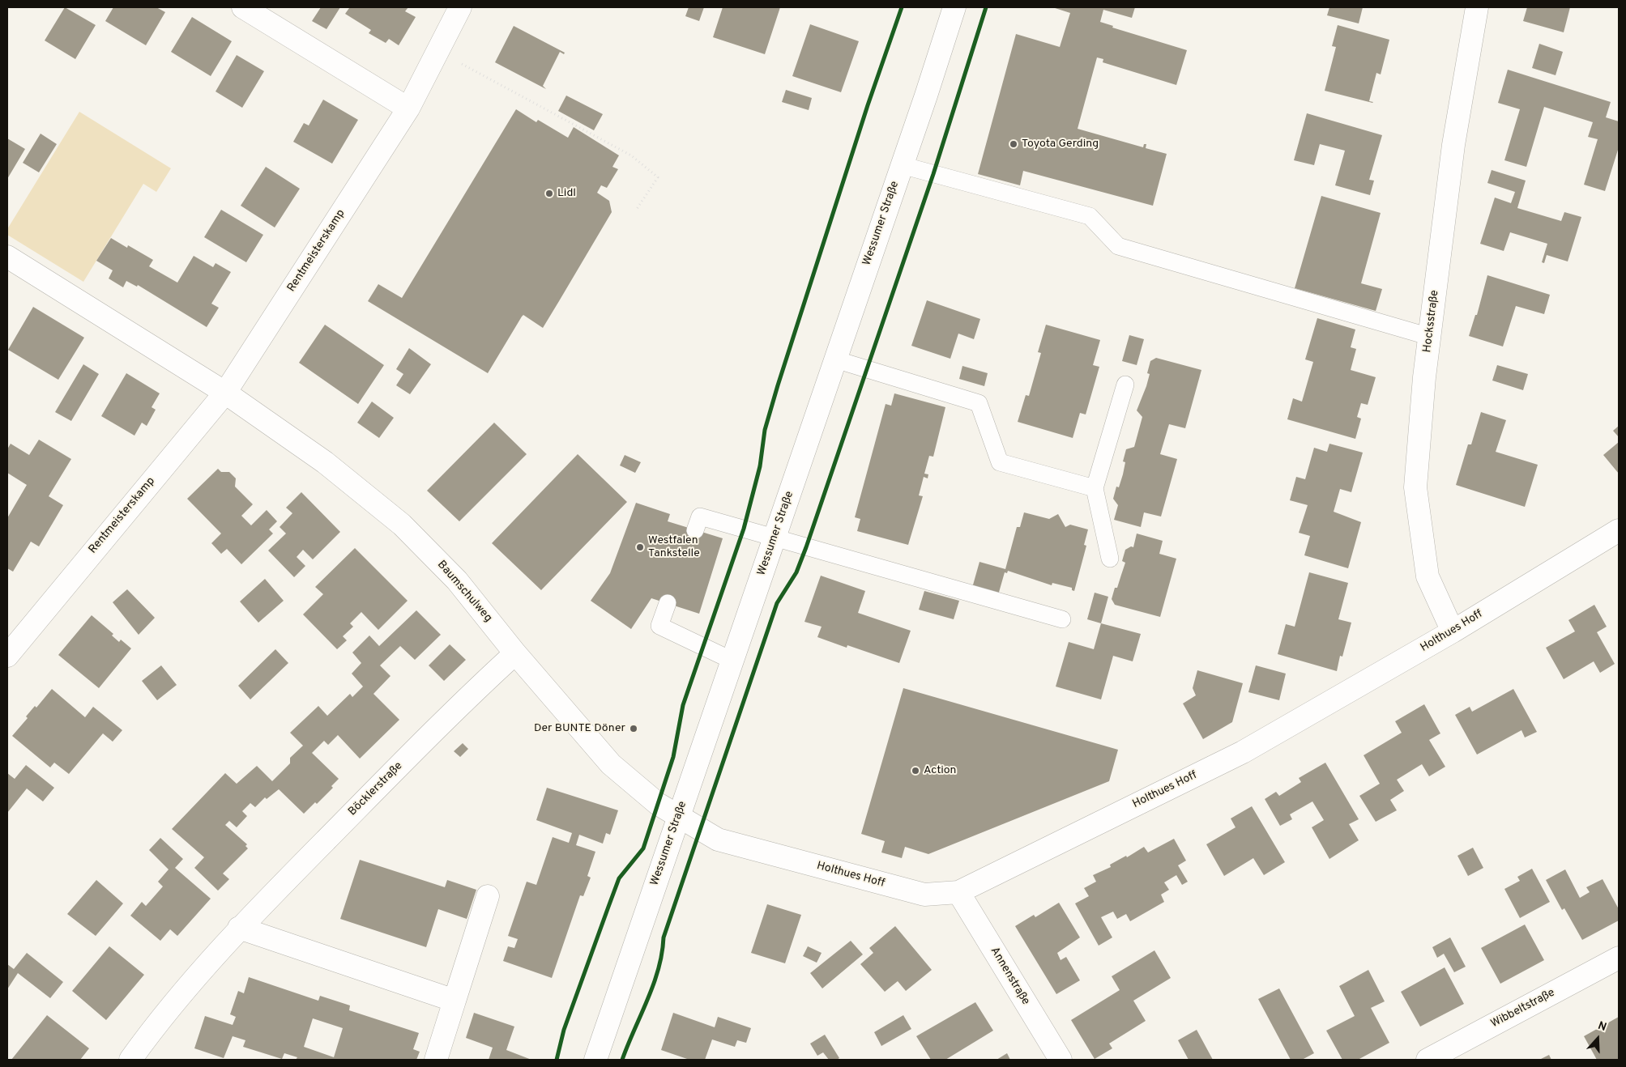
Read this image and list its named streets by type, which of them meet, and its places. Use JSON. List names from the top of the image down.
{
  "streets": {
    "street": [
      "Wessumer Straße",
      "Rentmeisterskamp",
      "Hocksstraße",
      "Baumschulweg",
      "Holthues Hoff",
      "Böcklerstraße",
      "Annenstraße",
      "Wibbeltstraße"
    ]
  },
  "crossings": [
    ["Wessumer Straße", "Baumschulweg"],
    ["Wessumer Straße", "Holthues Hoff"],
    ["Rentmeisterskamp", "Baumschulweg"],
    ["Hocksstraße", "Holthues Hoff"],
    ["Baumschulweg", "Holthues Hoff"],
    ["Baumschulweg", "Böcklerstraße"],
    ["Holthues Hoff", "Annenstraße"]
  ],
  "places": [
    "Toyota Gerding",
    "Lidl",
    "Westfalen Tankstelle",
    "Der BUNTE Döner",
    "Action"
  ],
  "north": "top"
}
